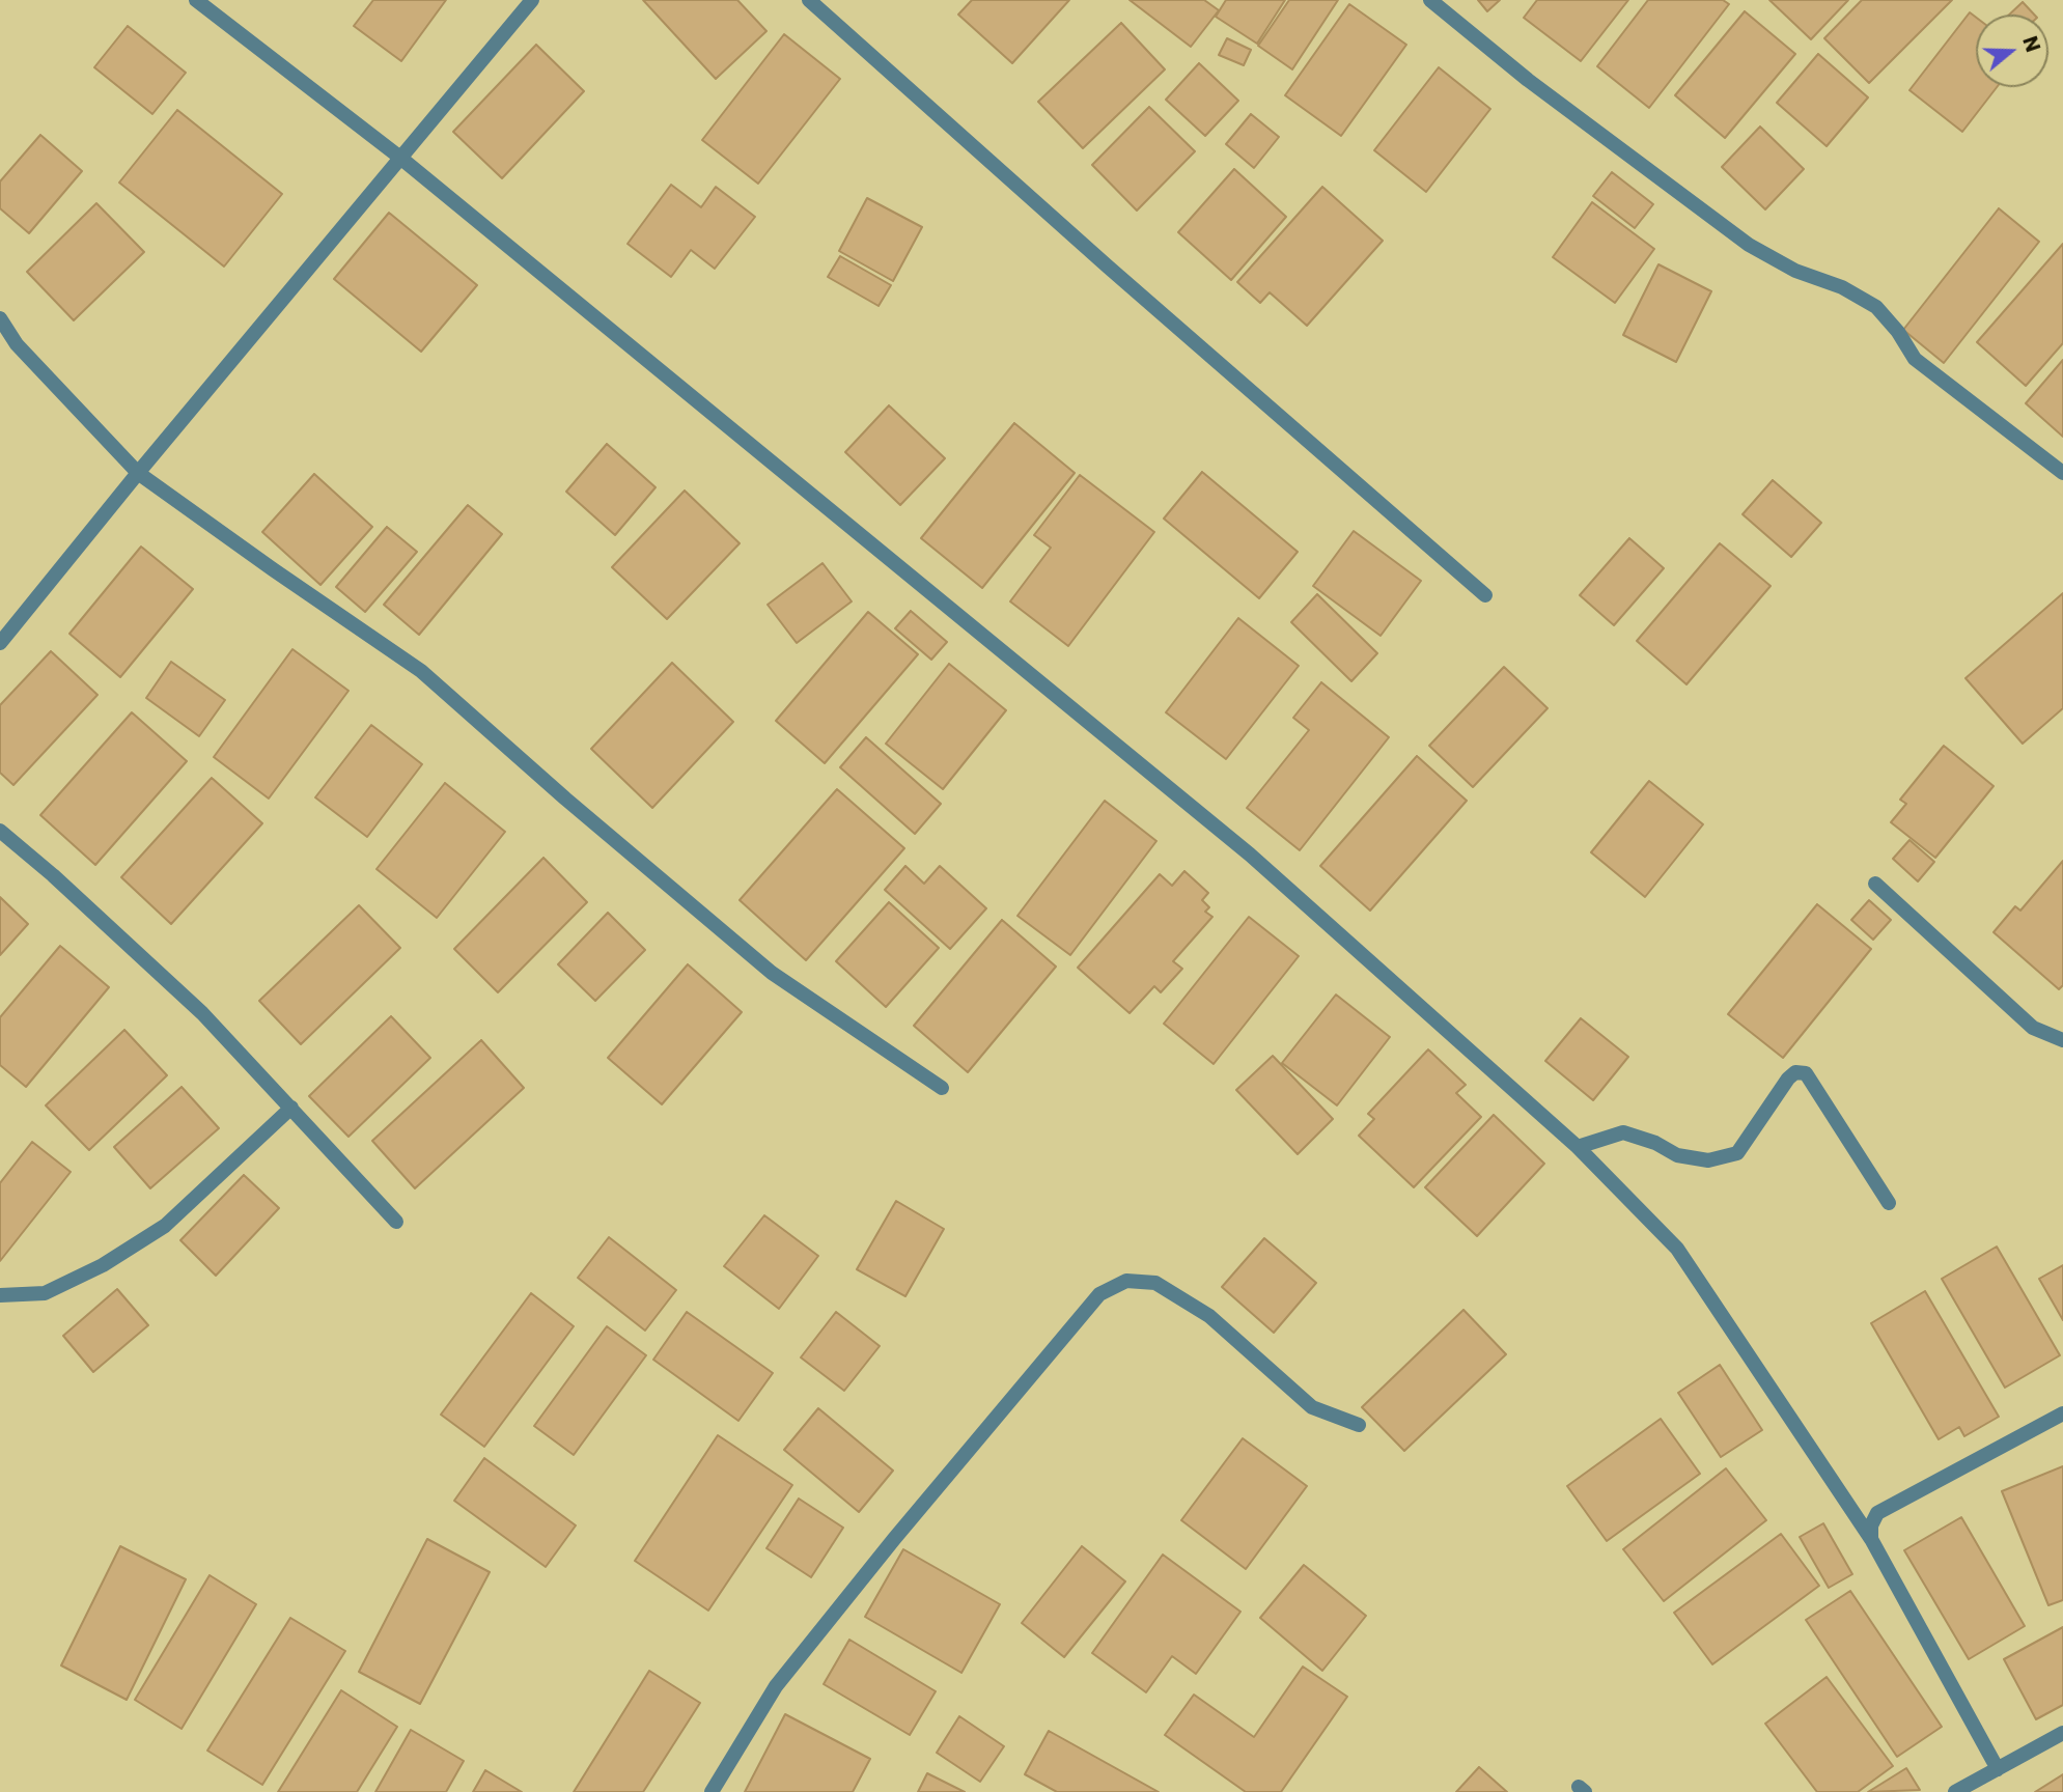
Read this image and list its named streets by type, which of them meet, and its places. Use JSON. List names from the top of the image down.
{
  "north": "right"
}
